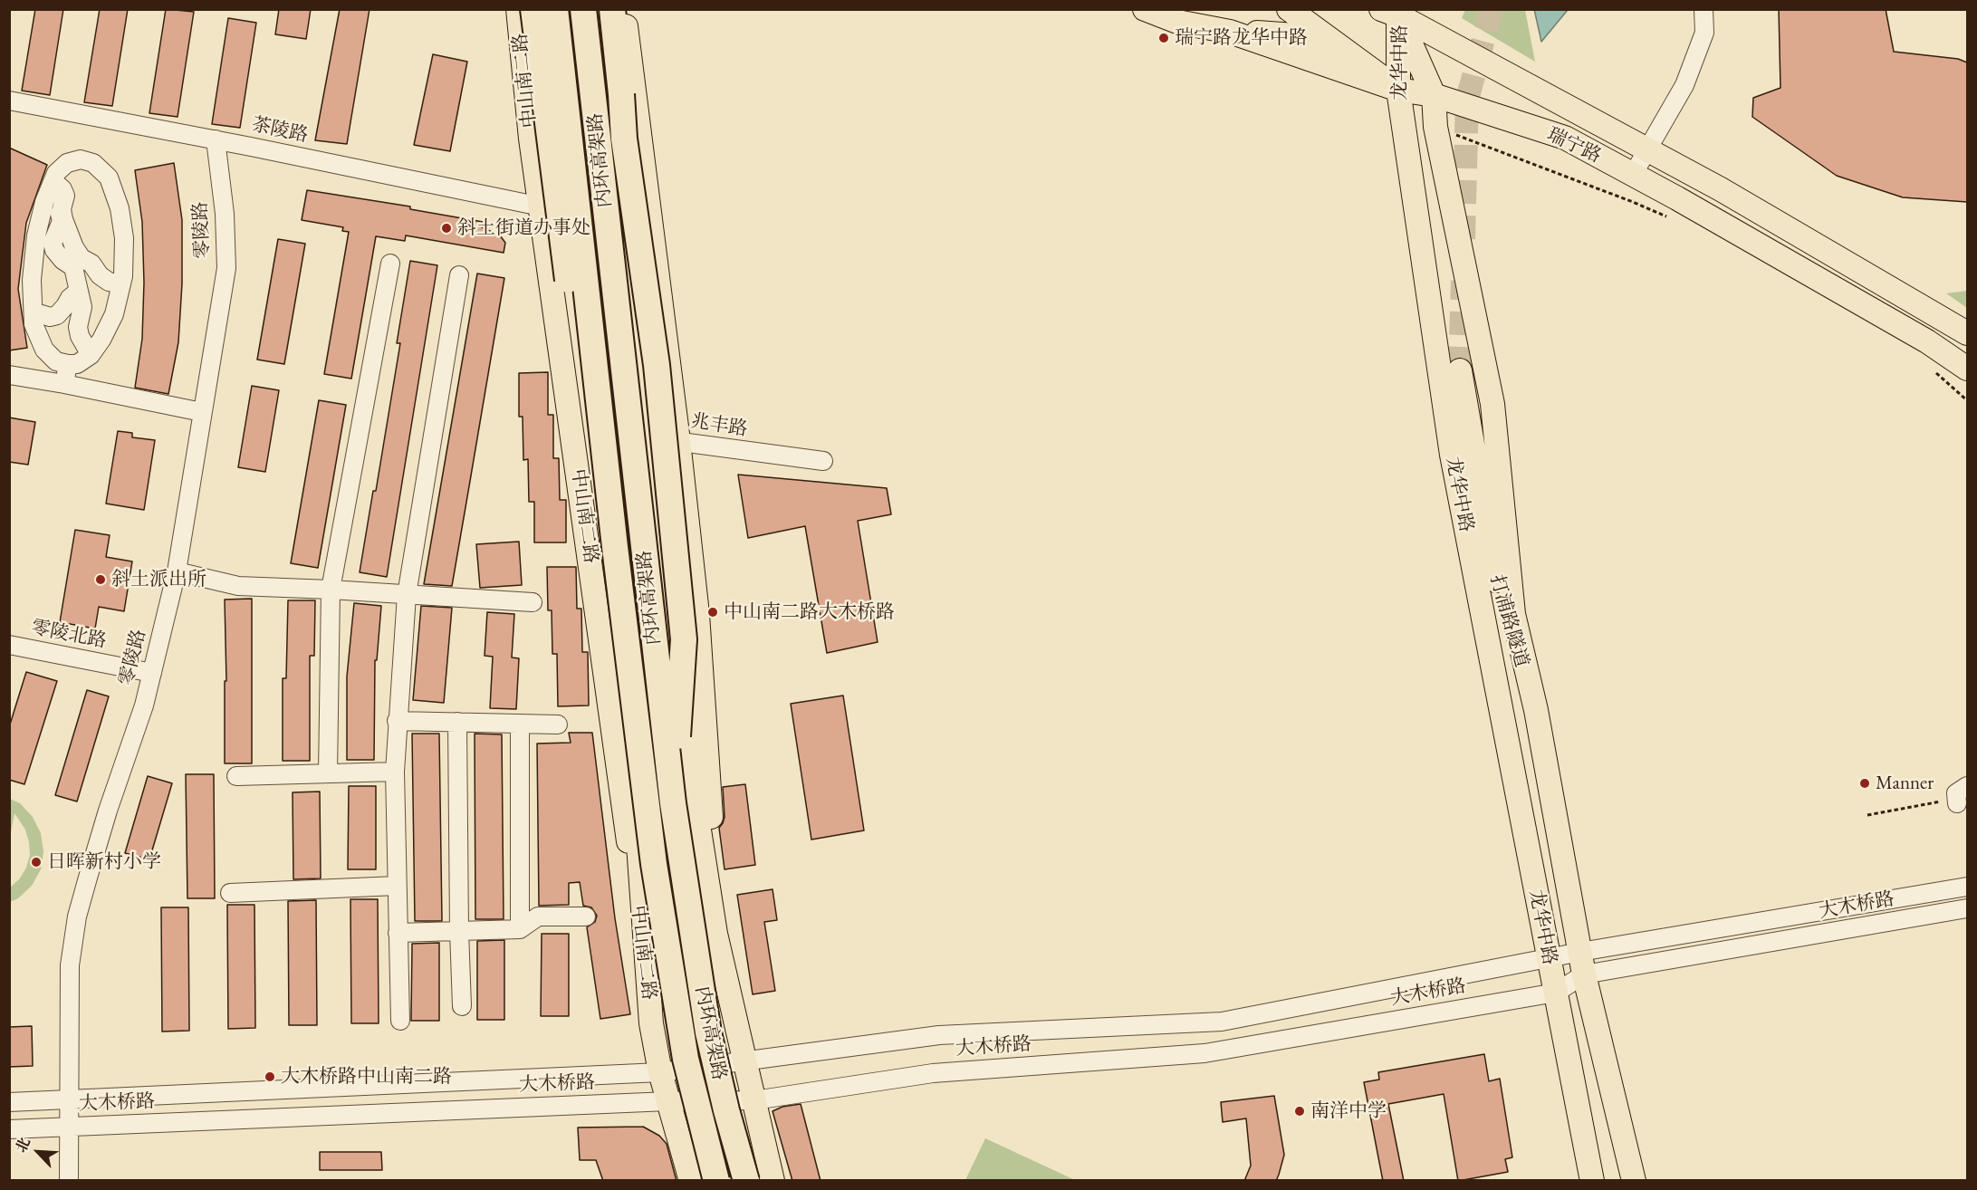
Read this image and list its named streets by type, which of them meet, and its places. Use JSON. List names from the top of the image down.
{
  "streets": {
    "highway": ["内环高架路"],
    "main road": [
      "龙华中路",
      "中山南二路",
      "瑞宁路",
      "打浦路隧道"
    ],
    "street": [
      "茶陵路",
      "零陵路",
      "兆丰路",
      "零陵北路",
      "大木桥路"
    ]
  },
  "crossings": [
    ["龙华中路", "瑞宁路"],
    ["龙华中路", "打浦路隧道"],
    ["龙华中路", "大木桥路"],
    ["中山南二路", "茶陵路"],
    ["中山南二路", "兆丰路"],
    ["中山南二路", "大木桥路"],
    ["茶陵路", "零陵路"],
    ["零陵路", "零陵北路"],
    ["零陵路", "大木桥路"]
  ],
  "places": [
    "瑞宁路龙华中路",
    "斜土街道办事处",
    "斜土派出所",
    "中山南二路大木桥路",
    "Manner",
    "日晖新村小学",
    "大木桥路中山南二路",
    "南洋中学"
  ],
  "north": "top left"
}
